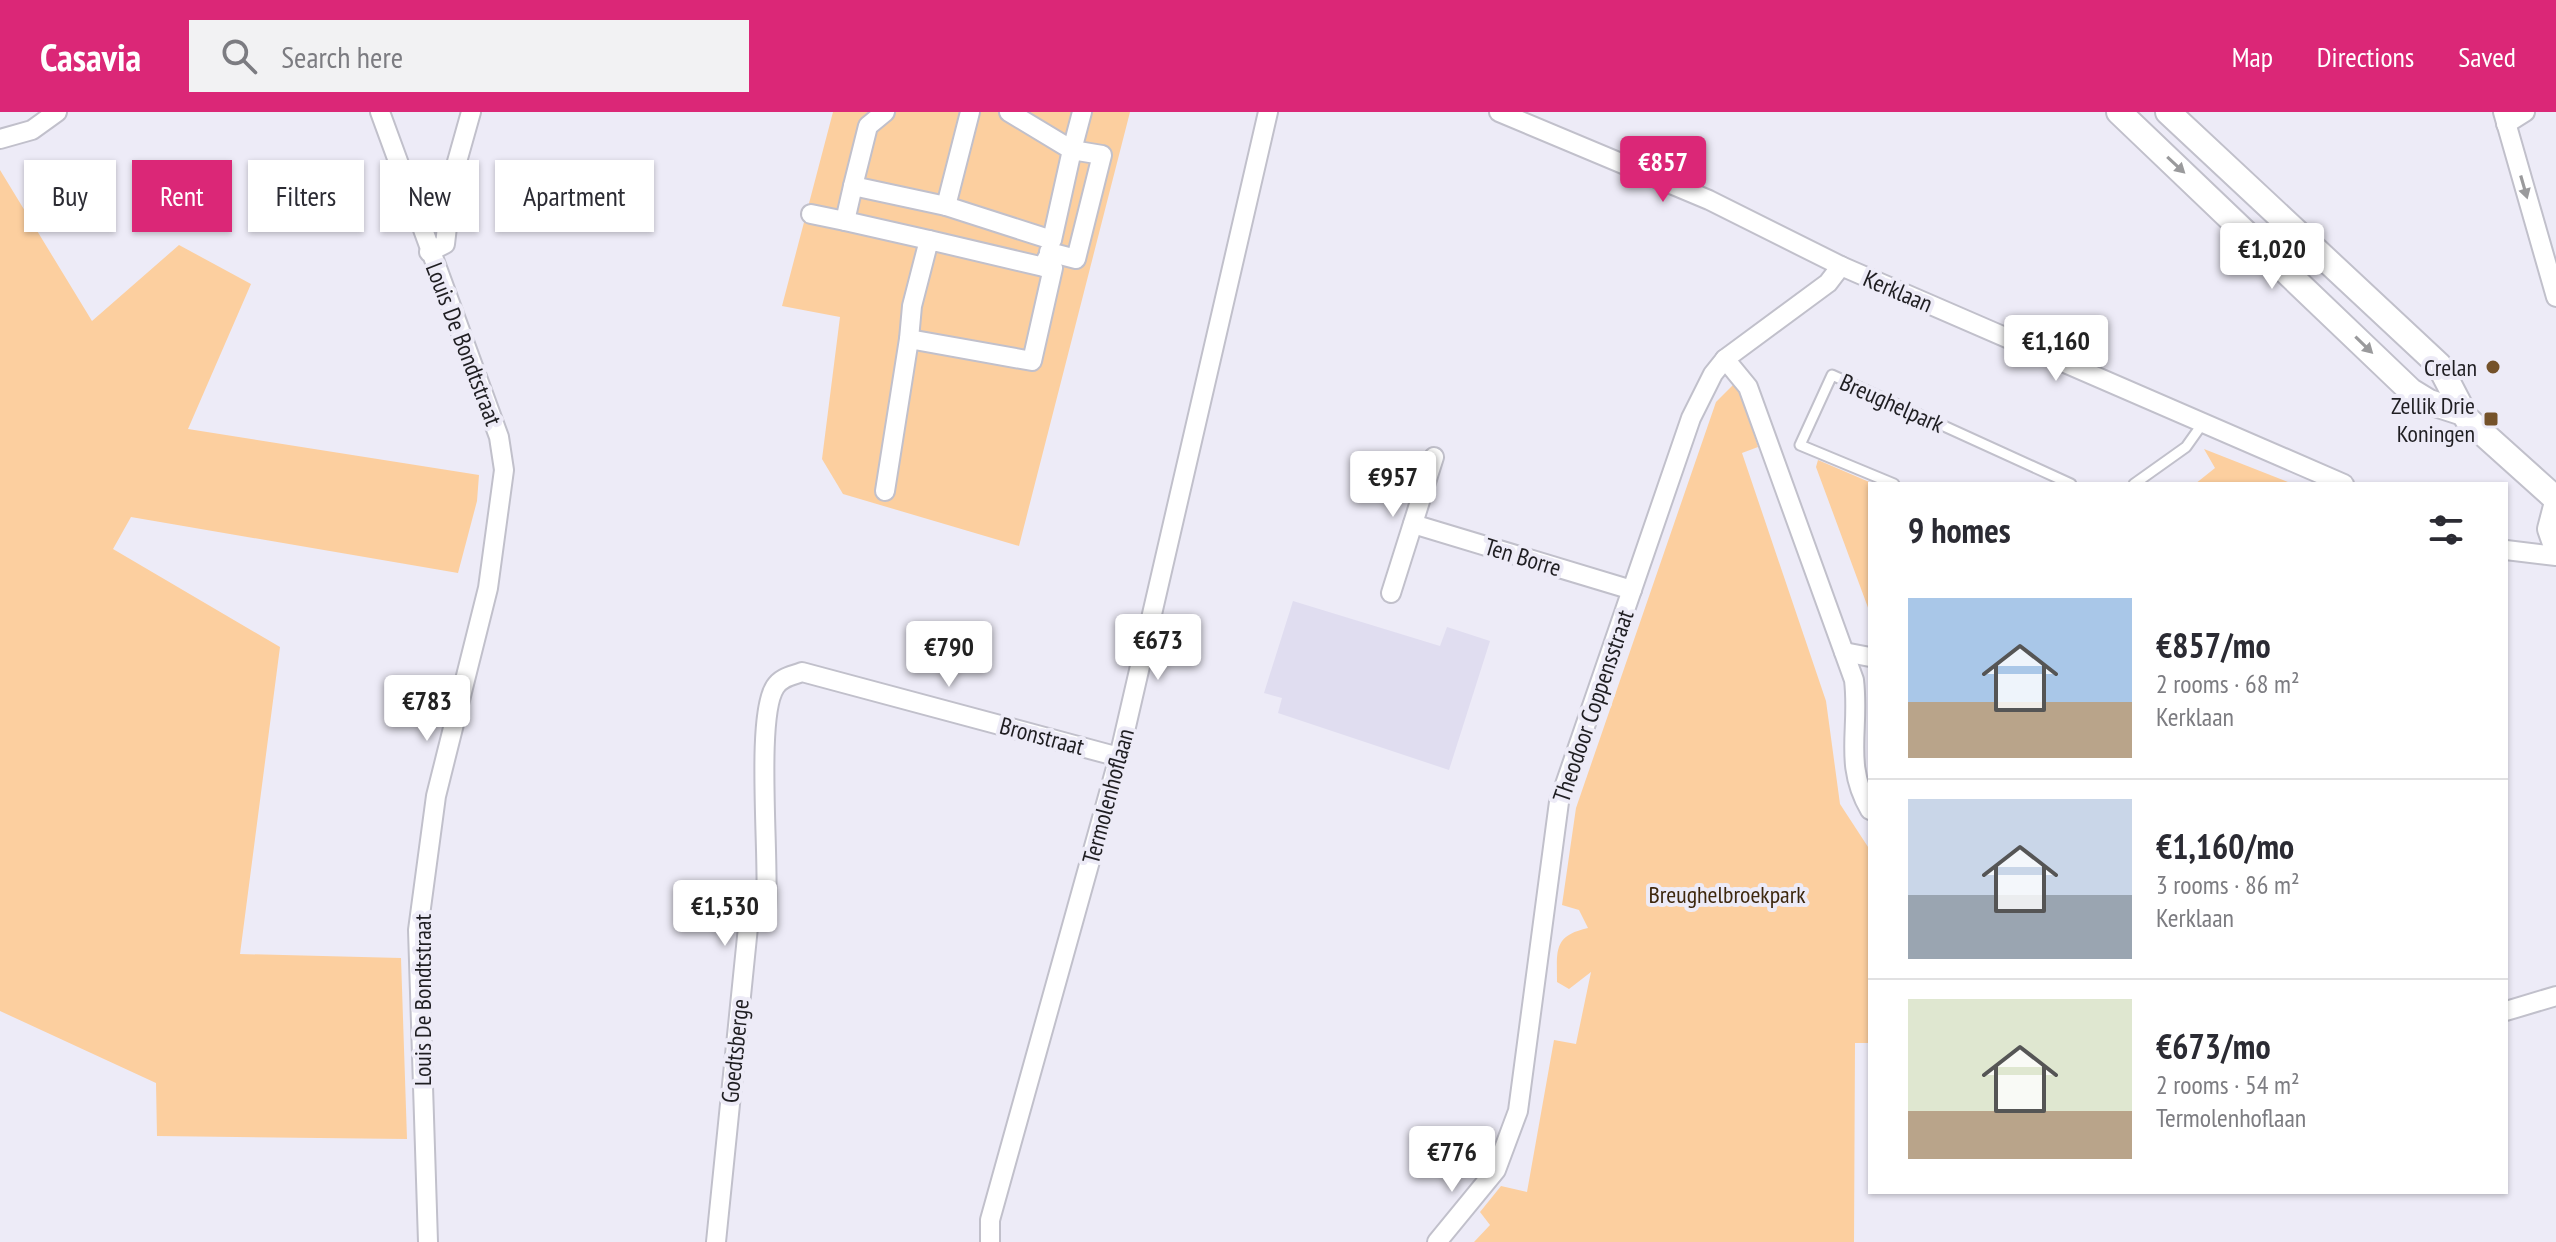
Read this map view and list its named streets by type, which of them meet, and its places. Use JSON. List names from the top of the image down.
{
  "streets": {
    "street": [
      "Kerklaan",
      "Louis De Bondtstraat",
      "Ten Borre",
      "Theodoor Coppensstraat",
      "Bronstraat",
      "Termolenhoflaan",
      "Goedtsberge"
    ],
    "lane": ["Breughelpark"]
  },
  "crossings": [
    ["Kerklaan", "Theodoor Coppensstraat"],
    ["Ten Borre", "Theodoor Coppensstraat"],
    ["Bronstraat", "Termolenhoflaan"],
    ["Bronstraat", "Goedtsberge"]
  ],
  "parks": ["Breughelbroekpark"],
  "places": {
    "other": ["Crelan"],
    "transit": ["Zellik Drie Koningen"]
  },
  "page": {
    "header": "Casavia",
    "search": "Search here",
    "nav": ["Map", "Directions", "Saved"],
    "price": [
      "€857",
      "€1,020",
      "€1,160",
      "€957",
      "€673",
      "€790",
      "€783",
      "€1,530",
      "€776"
    ],
    "chip": [
      "Buy",
      "Rent",
      "Filters",
      "New",
      "Apartment"
    ],
    "heading": "9 homes",
    "list": [
      {
        "name": "€857/mo",
        "note": "2 rooms · 68 m² · Kerklaan"
      },
      {
        "name": "€1,160/mo",
        "note": "3 rooms · 86 m² · Kerklaan"
      },
      {
        "name": "€673/mo",
        "note": "2 rooms · 54 m² · Termolenhoflaan"
      }
    ]
  }
}
